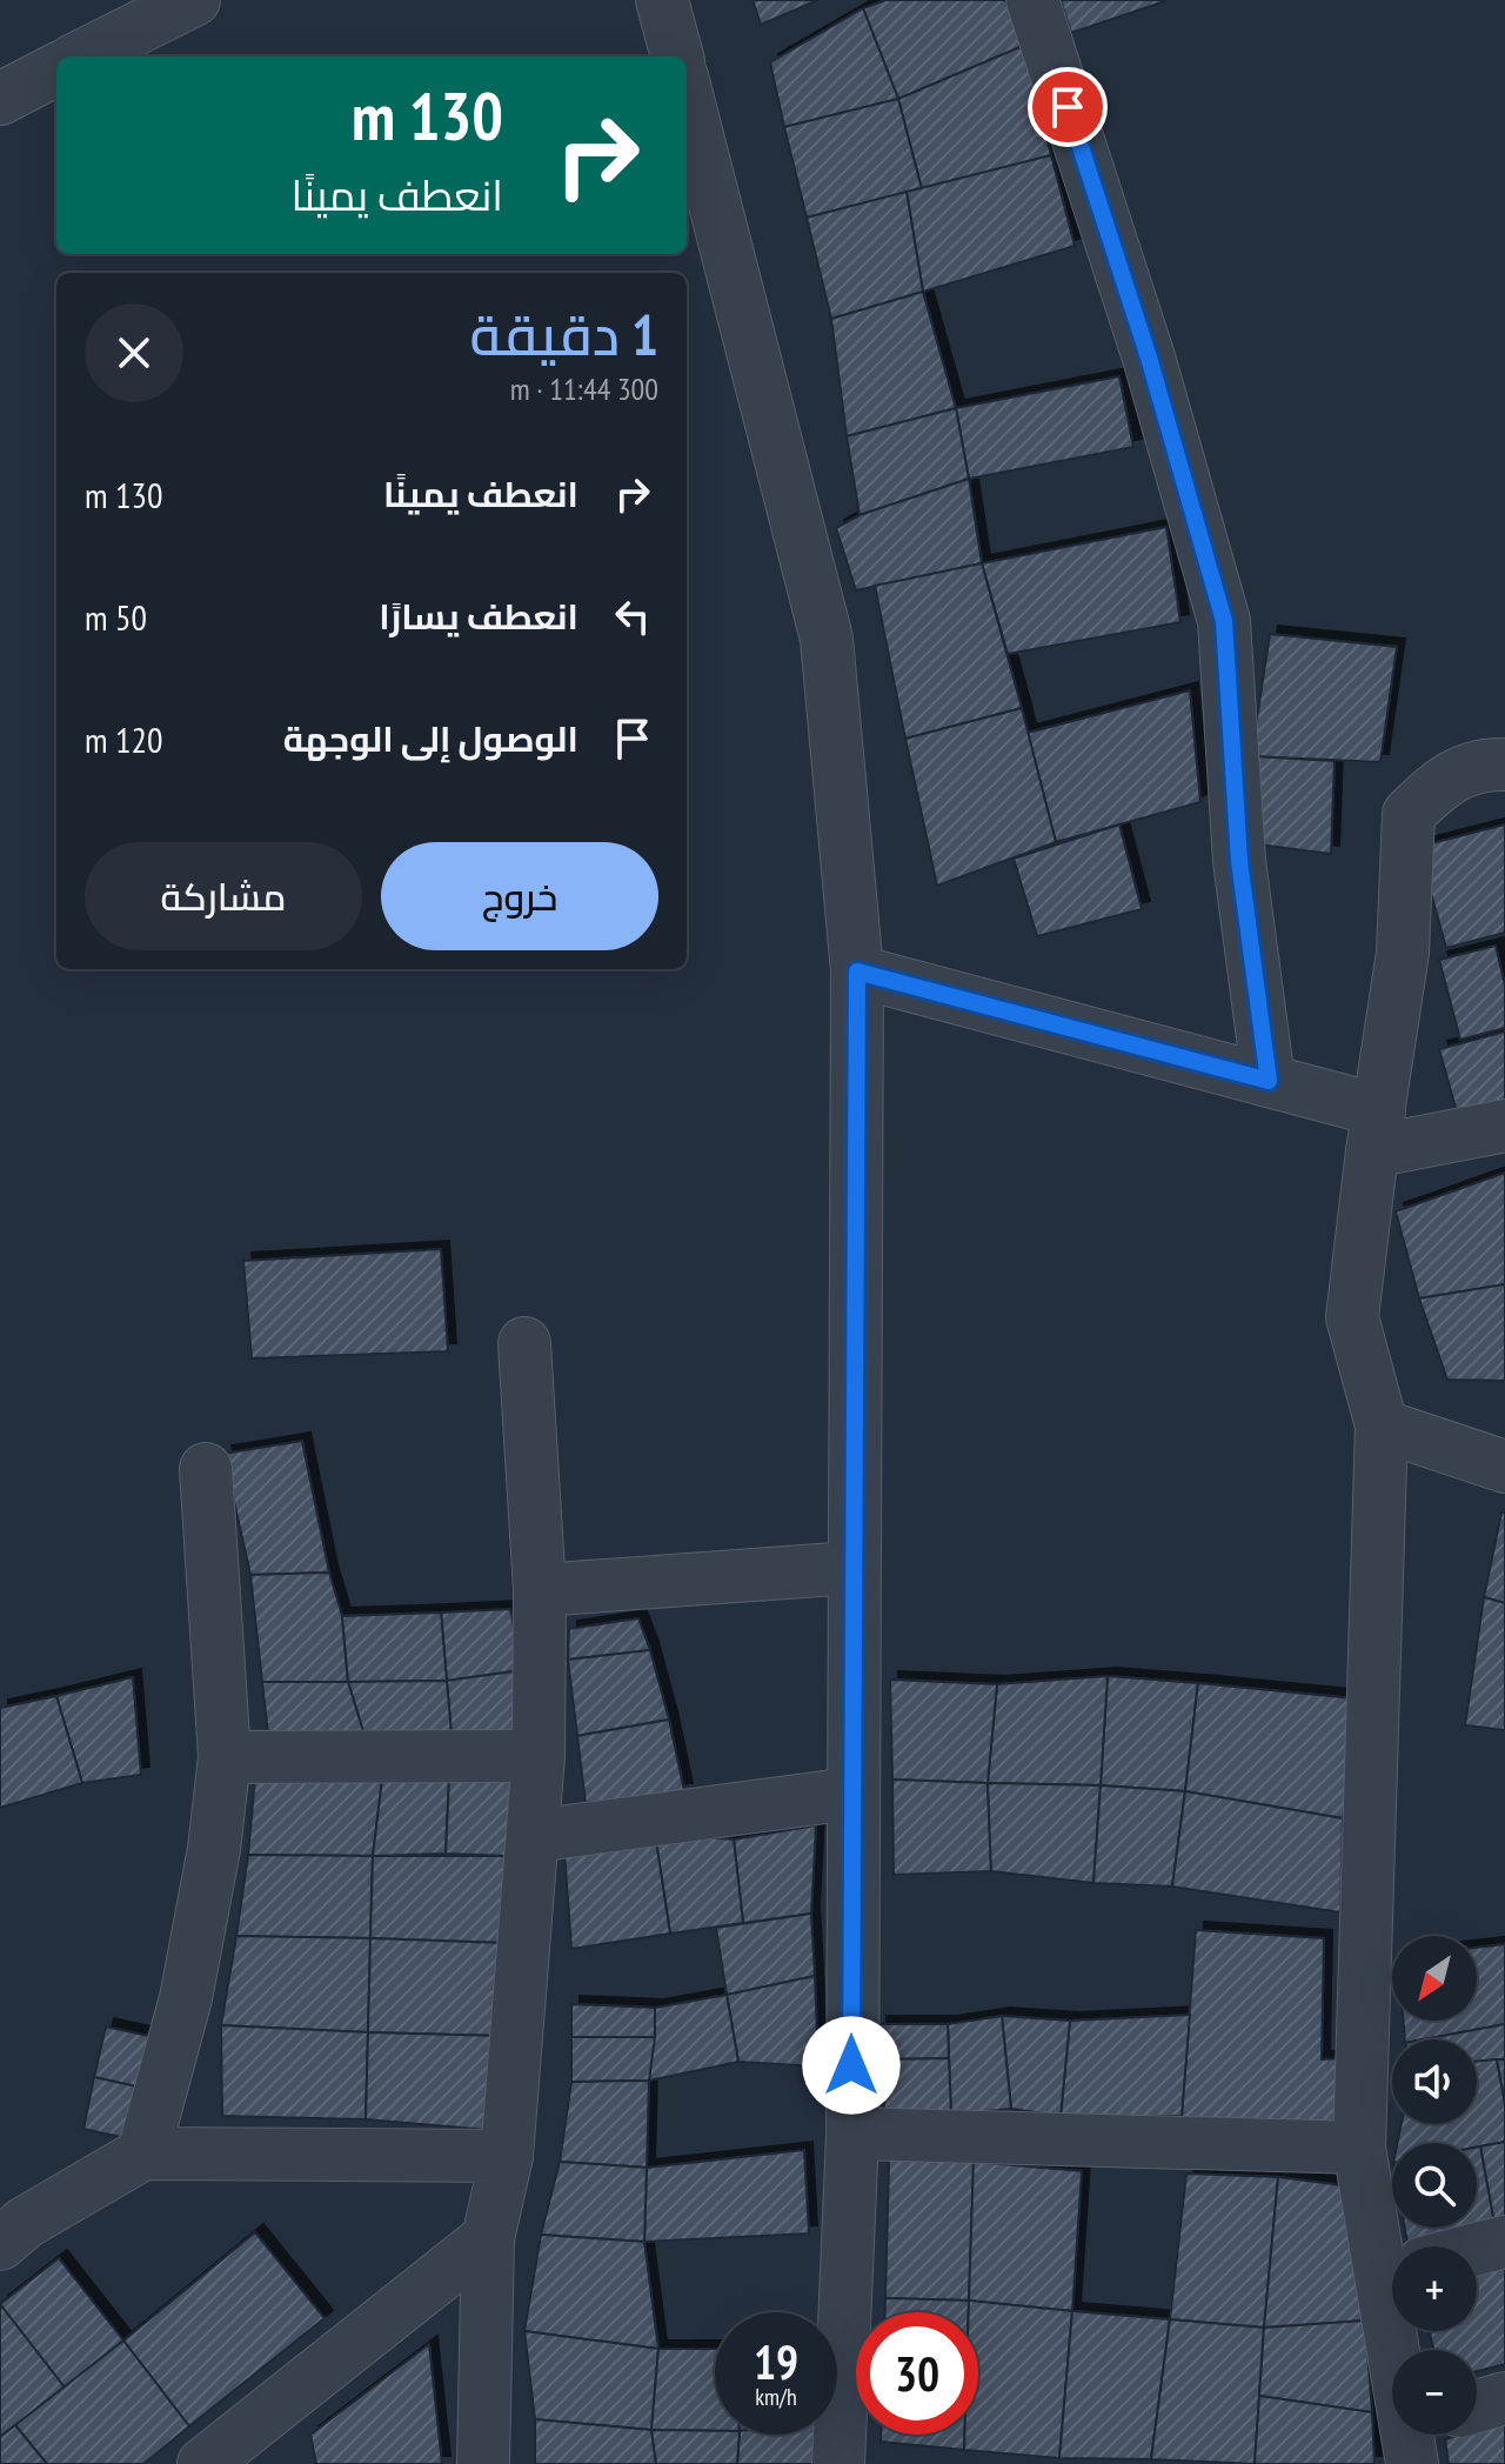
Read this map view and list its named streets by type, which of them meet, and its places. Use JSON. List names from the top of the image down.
{
  "north": "bottom left",
  "page": {
    "turn": ["130 m", "انعطف يمينًا"],
    "heading": ["1 دقيقة", "300 m · 11:44"],
    "list": [
      {
        "name": "انعطف يمينًا",
        "value": "130 m"
      },
      {
        "name": "انعطف يسارًا",
        "value": "50 m"
      },
      {
        "name": "الوصول إلى الوجهة",
        "value": "120 m"
      }
    ],
    "buttons": ["خروج", "مشاركة"],
    "map_buttons": ["+", "−"],
    "speed": "19 km/h",
    "limit": "30"
  }
}
